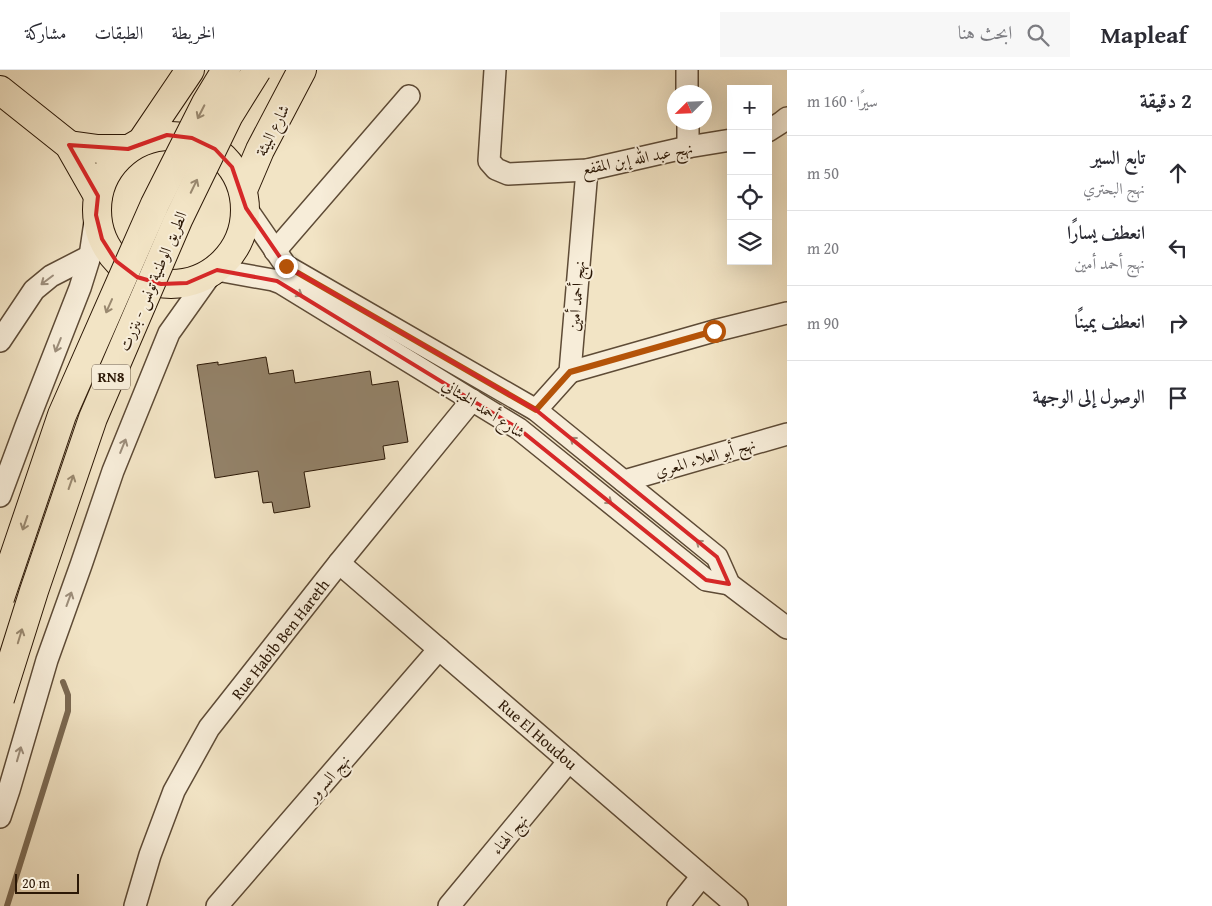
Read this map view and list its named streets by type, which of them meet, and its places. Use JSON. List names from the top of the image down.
{
  "streets": {
    "main road": ["شارع البيئة", "الطريق الوطنية تونس - بنزرت", "RN8"],
    "street": [
      "نهج عبد الله إبن المقفع",
      "نهج أحمد أمين",
      "شارع أحمد الخبثاني",
      "نهج أبو العلاء المعري",
      "Rue Habib Ben Hareth",
      "Rue El Houdou",
      "نهج السرور",
      "نهج الهناء"
    ]
  },
  "crossings": [
    ["شارع البيئة", "شارع أحمد الخبثاني"],
    ["نهج عبد الله إبن المقفع", "نهج أحمد أمين"],
    ["شارع أحمد الخبثاني", "Rue Habib Ben Hareth"],
    ["Rue Habib Ben Hareth", "Rue El Houdou"],
    ["Rue El Houdou", "نهج السرور"],
    ["Rue El Houdou", "نهج الهناء"]
  ],
  "scale_bar": "20 m",
  "north": "bottom left",
  "page": {
    "header": "Mapleaf",
    "search": "ابحث هنا",
    "nav": ["الخريطة", "الطبقات", "مشاركة"],
    "heading": ["2 دقيقة", "سيرًا · 160 m"],
    "map_buttons": ["+", "−"],
    "list": [
      ["تابع السير", "نهج البحتري", "50 m"],
      ["انعطف يسارًا", "نهج أحمد أمين", "20 m"],
      ["انعطف يمينًا", "90 m"],
      "الوصول إلى الوجهة"
    ],
    "scale": "20 m"
  }
}
